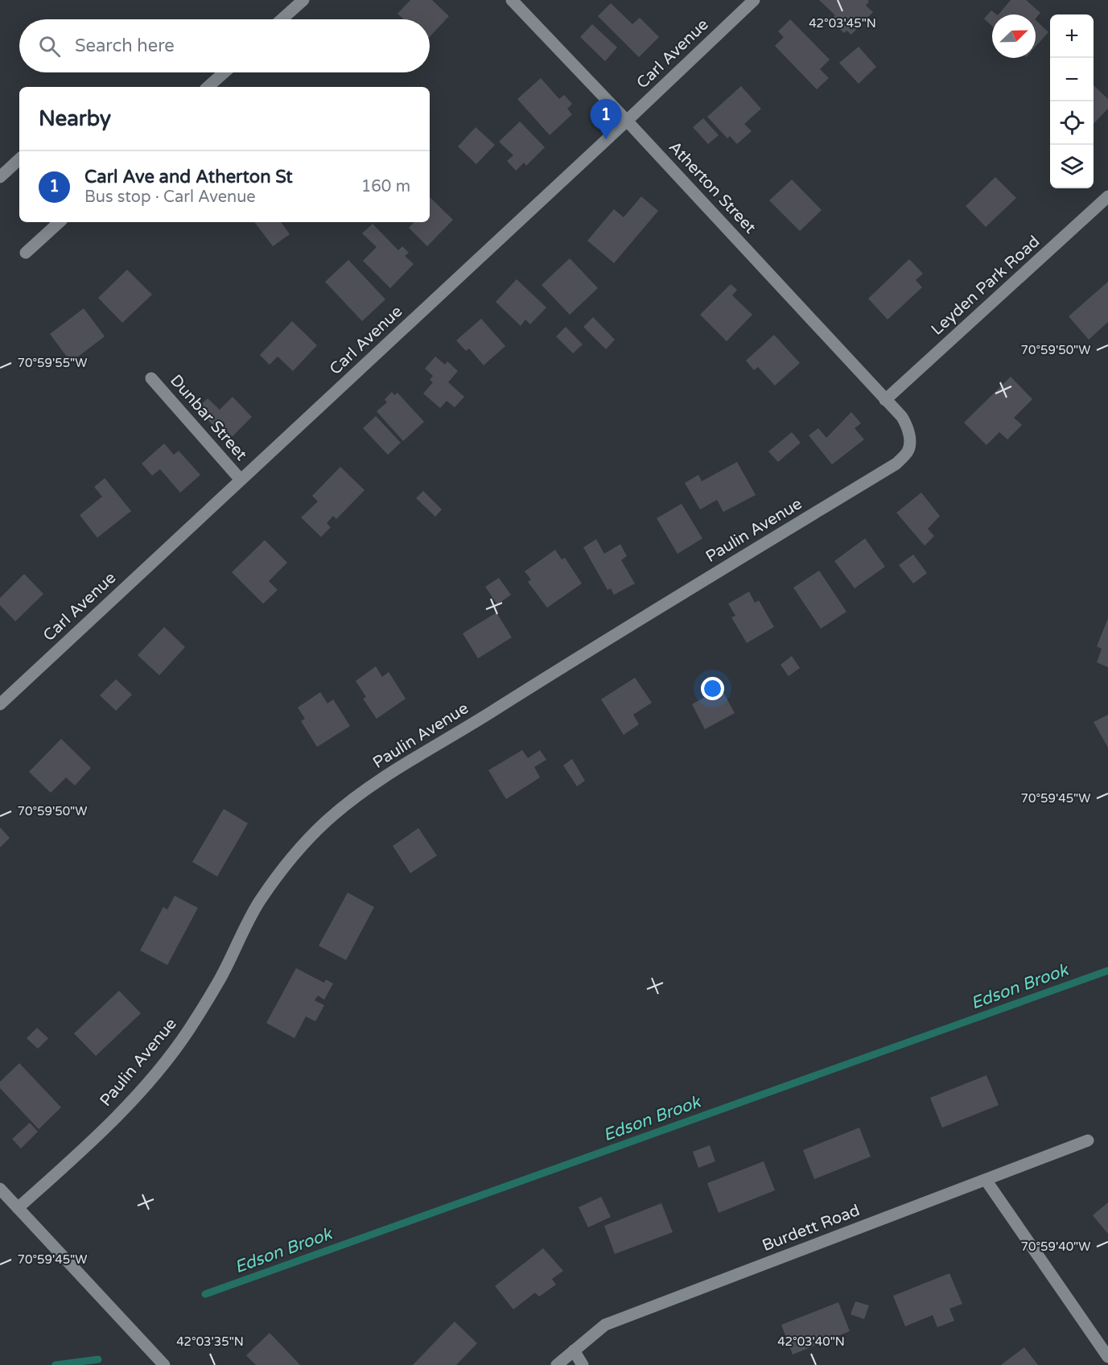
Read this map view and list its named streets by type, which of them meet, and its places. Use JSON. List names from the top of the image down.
{
  "streets": {
    "street": [
      "Carl Avenue",
      "Atherton Street",
      "Leyden Park Road",
      "Dunbar Street",
      "Paulin Avenue",
      "Burdett Road"
    ]
  },
  "crossings": [
    ["Carl Avenue", "Atherton Street"],
    ["Carl Avenue", "Dunbar Street"],
    ["Atherton Street", "Leyden Park Road"],
    ["Atherton Street", "Paulin Avenue"],
    ["Leyden Park Road", "Paulin Avenue"]
  ],
  "water": ["Edson Brook"],
  "north": "top right",
  "page": {
    "map_buttons": ["+", "−"],
    "search": "Search here",
    "heading": "Nearby",
    "pins": "1",
    "list": [
      {
        "mark": "1",
        "name": "Carl Ave and Atherton St",
        "note": "Bus stop · Carl Avenue",
        "value": "160 m"
      }
    ]
  },
  "coordinates": [
    "42°03'45\"N",
    "70°59'50\"W",
    "70°59'55\"W",
    "70°59'45\"W",
    "70°59'40\"W",
    "42°03'35\"N",
    "42°03'40\"N"
  ]
}
